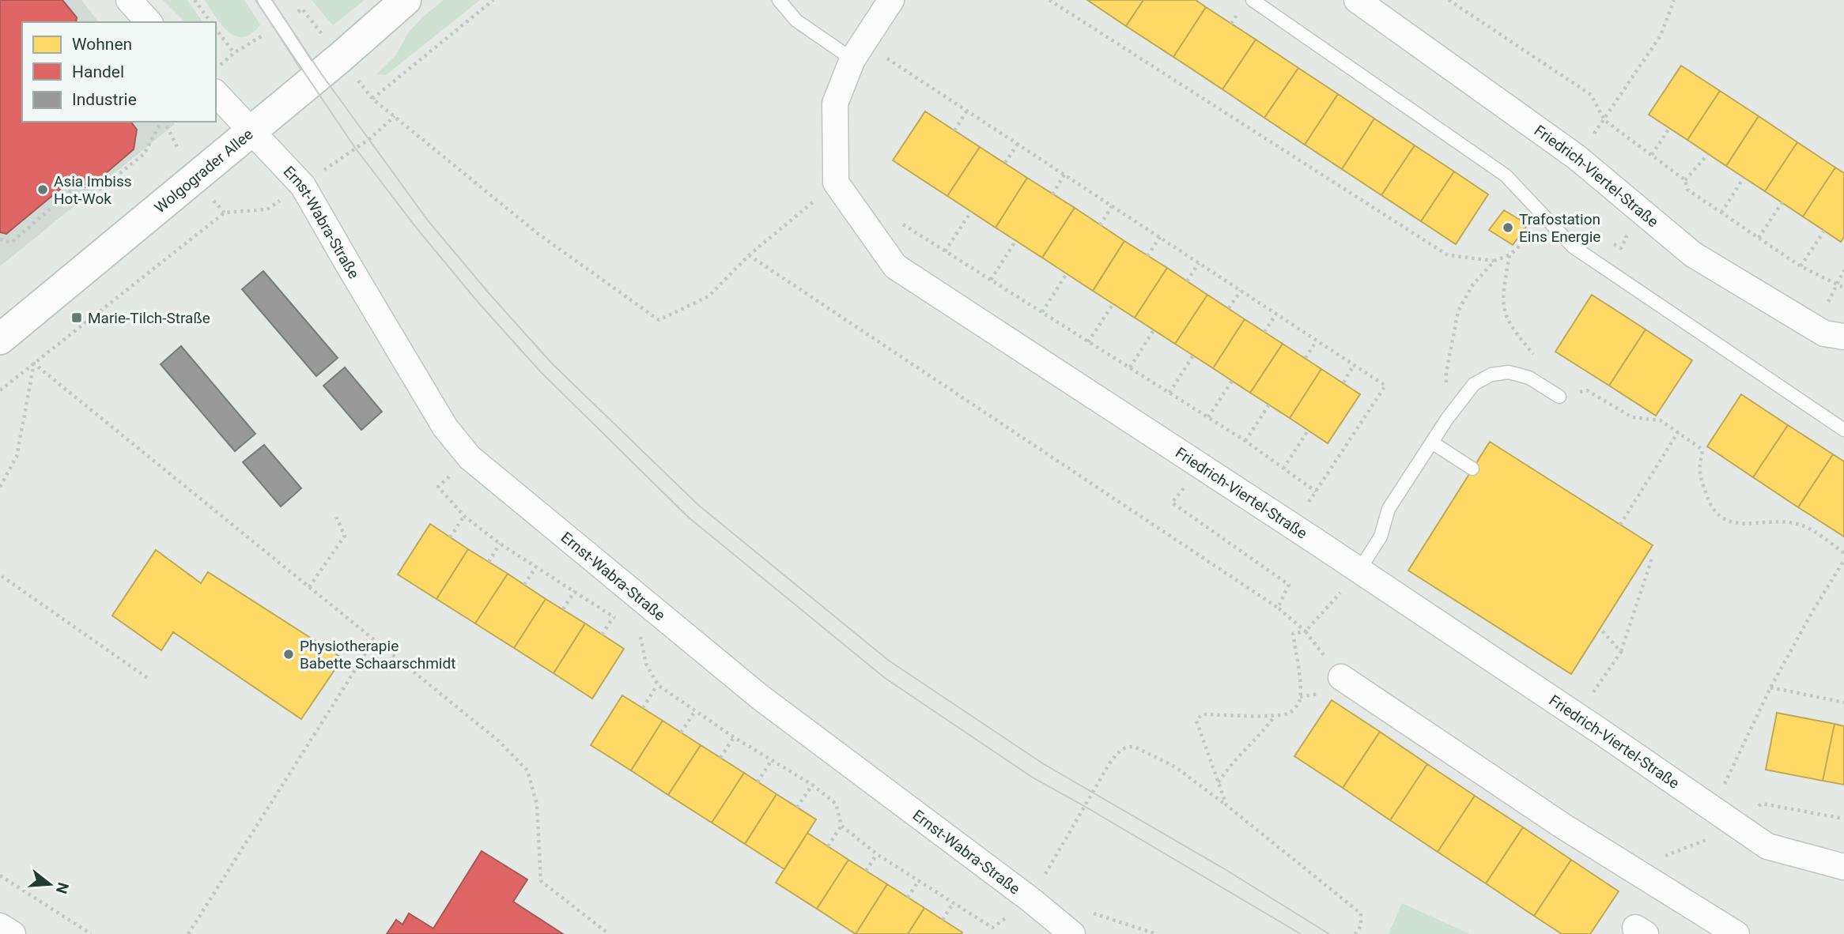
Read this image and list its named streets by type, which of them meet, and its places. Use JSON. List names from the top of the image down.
{
  "streets": {
    "main road": ["Wolgograder Allee"],
    "street": ["Friedrich-Viertel-Straße", "Ernst-Wabra-Straße"]
  },
  "crossings": [
    ["Wolgograder Allee", "Ernst-Wabra-Straße"]
  ],
  "places": {
    "other": ["Asia Imbiss Hot-Wok", "Trafostation Eins Energie", "Physiotherapie Babette Schaarschmidt"],
    "transit": ["Marie-Tilch-Straße"]
  },
  "legend": ["Wohnen", "Handel", "Industrie"],
  "north": "right"
}
